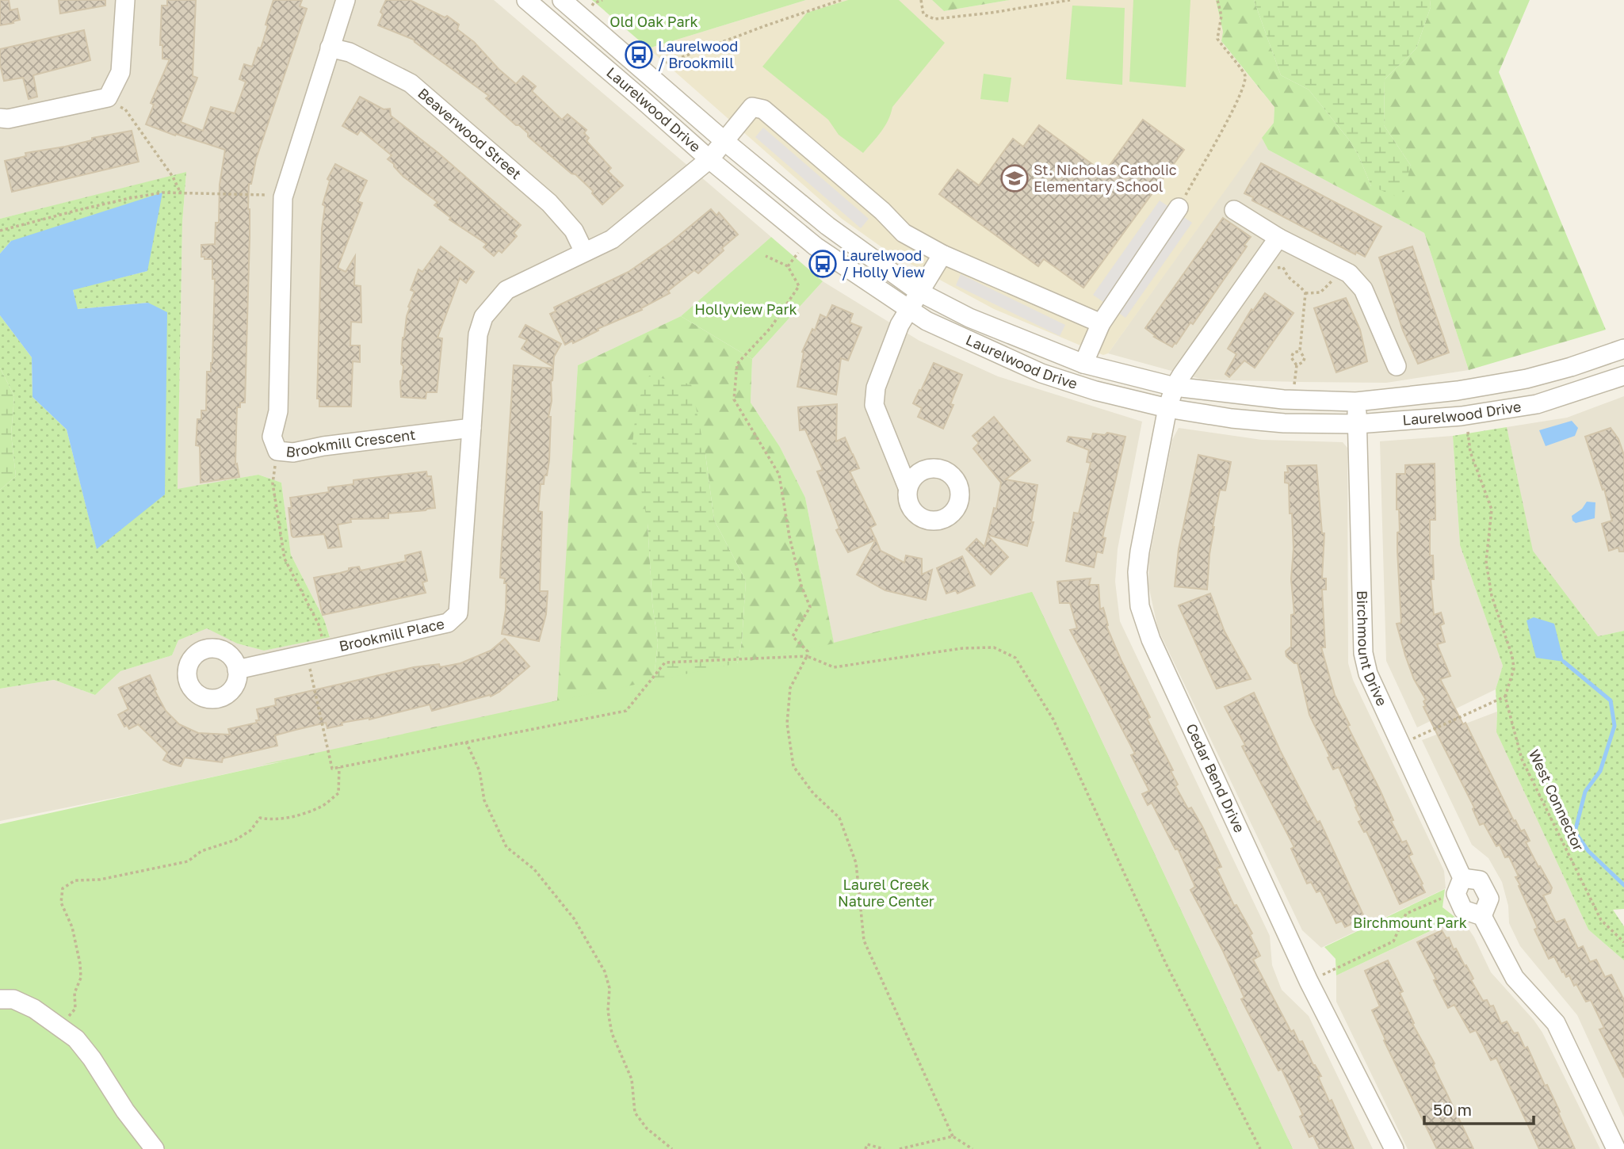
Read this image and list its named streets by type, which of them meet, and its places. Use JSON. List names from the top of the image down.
{
  "streets": {
    "street": [
      "Laurelwood Drive",
      "Beaverwood Street",
      "Brookmill Crescent",
      "Brookmill Place",
      "Birchmount Drive",
      "Cedar Bend Drive"
    ],
    "path": ["West Connector"]
  },
  "crossings": [
    ["Laurelwood Drive", "Birchmount Drive"],
    ["Laurelwood Drive", "Cedar Bend Drive"],
    ["Beaverwood Street", "Brookmill Crescent"],
    ["Brookmill Crescent", "Brookmill Place"]
  ],
  "parks": [
    "Old Oak Park",
    "Hollyview Park",
    "Laurel Creek Nature Center",
    "Birchmount Park"
  ],
  "places": {
    "bus stop": ["Laurelwood / Brookmill", "Laurelwood / Holly View"],
    "school or university": ["St. Nicholas Catholic Elementary School"]
  },
  "scale_bar": "50 m"
}
